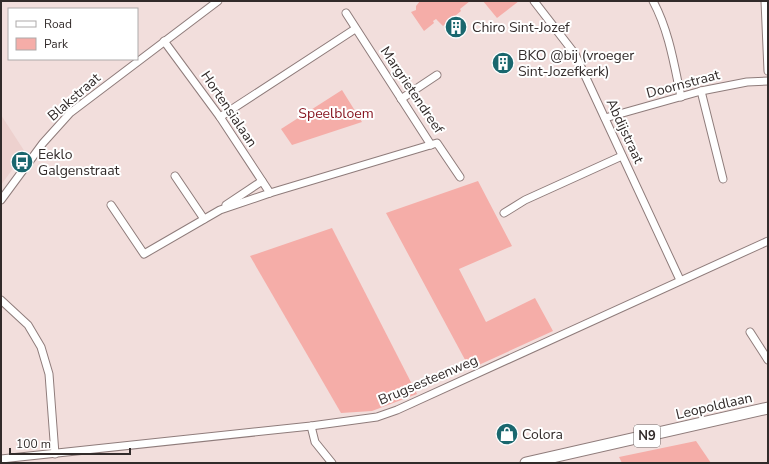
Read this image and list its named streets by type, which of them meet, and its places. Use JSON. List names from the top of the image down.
{
  "streets": {
    "main road": ["Leopoldlaan", "N9"],
    "street": [
      "Doornstraat",
      "Margrietendreef",
      "Blakstraat",
      "Hortensialaan",
      "Abdijstraat",
      "Brugsesteenweg"
    ]
  },
  "crossings": [
    ["Doornstraat", "Abdijstraat"],
    ["Blakstraat", "Hortensialaan"],
    ["Abdijstraat", "Brugsesteenweg"]
  ],
  "parks": ["Speelbloem"],
  "places": {
    "building": ["Chiro Sint-Jozef", "BKO @bij (vroeger Sint-Jozefkerk)"],
    "bus stop": ["Eeklo Galgenstraat"],
    "shop": ["Colora"]
  },
  "legend": ["Road", "Park"],
  "scale_bar": "100 m"
}
